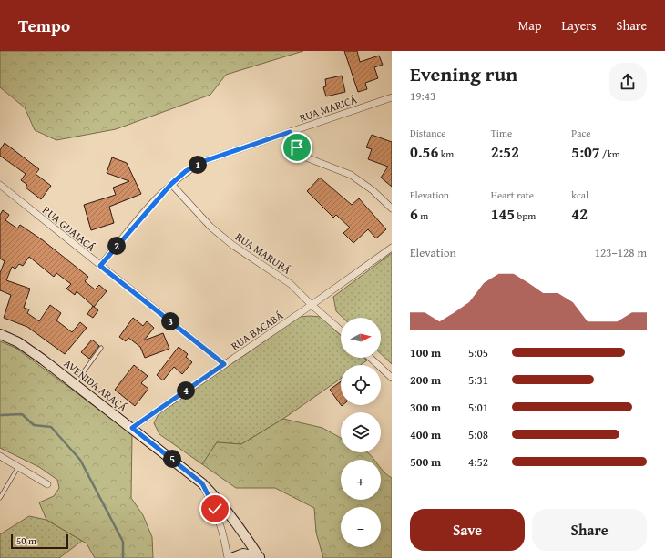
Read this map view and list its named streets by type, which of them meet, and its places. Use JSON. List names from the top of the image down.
{
  "streets": {
    "street": [
      "RUA MARICÁ",
      "RUA GUAIACÁ",
      "RUA MARUBÁ",
      "RUA BACABÁ",
      "AVENIDA ARAÇÁ"
    ]
  },
  "crossings": [
    ["RUA MARICÁ", "RUA GUAIACÁ"],
    ["RUA MARICÁ", "RUA MARUBÁ"],
    ["RUA GUAIACÁ", "RUA BACABÁ"],
    ["RUA MARUBÁ", "RUA BACABÁ"],
    ["RUA BACABÁ", "AVENIDA ARAÇÁ"]
  ],
  "scale_bar": "50 m",
  "north": "right",
  "page": {
    "header": "Tempo",
    "nav": ["Map", "Layers", "Share"],
    "heading": ["Evening run", "19:43"],
    "stats": [
      ["Distance", "0.56 km"],
      ["Time", "2:52"],
      ["Pace", "5:07 /km"],
      ["Elevation", "6 m"],
      ["Heart rate", "145 bpm"],
      ["kcal", "42"]
    ],
    "pins": [
      "1",
      "2",
      "3",
      "4",
      "5"
    ],
    "chart": ["Elevation", "123–128 m"],
    "map_buttons": ["+", "−"],
    "list": [
      {
        "name": "100 m",
        "note": "5:05"
      },
      {
        "name": "200 m",
        "note": "5:31"
      },
      {
        "name": "300 m",
        "note": "5:01"
      },
      {
        "name": "400 m",
        "note": "5:08"
      },
      {
        "name": "500 m",
        "note": "4:52"
      }
    ],
    "buttons": ["Save", "Share"],
    "scale": "50 m"
  }
}
